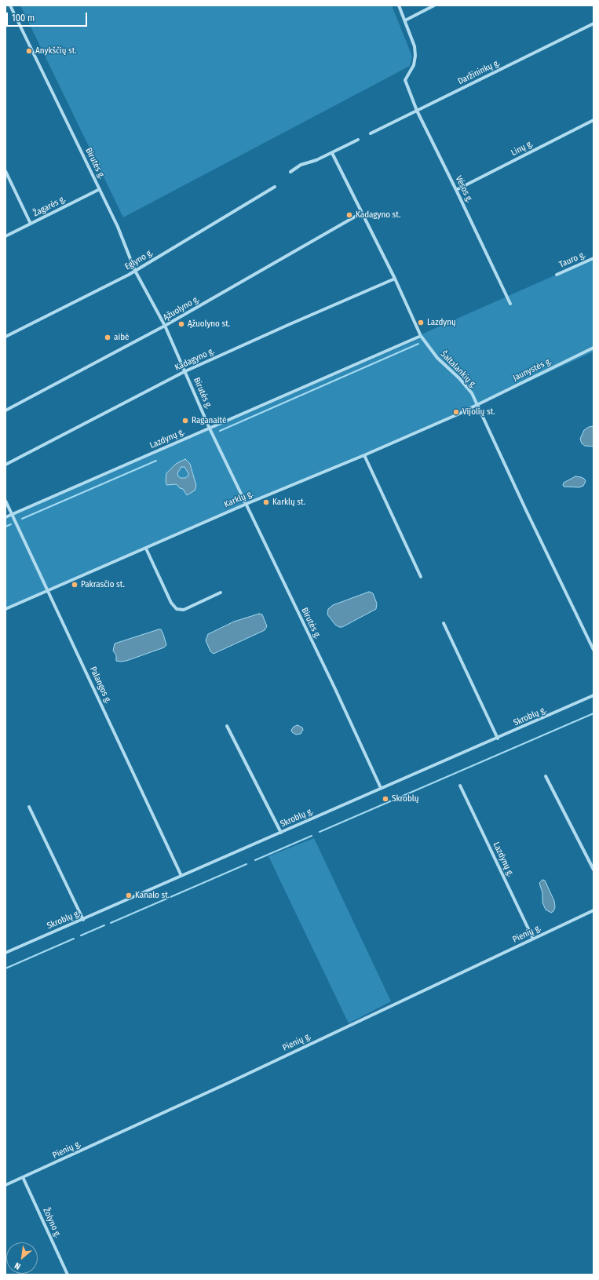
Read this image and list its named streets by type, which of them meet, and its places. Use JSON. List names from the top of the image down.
{
  "streets": {
    "street": [
      "Daržininkų g.",
      "Linų g.",
      "Birutės g.",
      "Vėsos g.",
      "Žagarės g.",
      "Eglyno g.",
      "Tauro g.",
      "Ąžuolyno g.",
      "Kadagyno g.",
      "Šaltalankių g.",
      "Jaunystės g.",
      "Lazdynų g.",
      "Karklų g.",
      "Palangos g.",
      "Skroblų g.",
      "Pienių g.",
      "Žolyno g."
    ]
  },
  "crossings": [
    ["Daržininkų g.", "Vėsos g."],
    ["Linų g.", "Vėsos g."],
    ["Birutės g.", "Žagarės g."],
    ["Birutės g.", "Eglyno g."],
    ["Birutės g.", "Ąžuolyno g."],
    ["Birutės g.", "Kadagyno g."],
    ["Birutės g.", "Lazdynų g."],
    ["Birutės g.", "Karklų g."],
    ["Birutės g.", "Skroblų g."],
    ["Ąžuolyno g.", "Šaltalankių g."],
    ["Kadagyno g.", "Šaltalankių g."],
    ["Šaltalankių g.", "Jaunystės g."],
    ["Šaltalankių g.", "Lazdynų g."],
    ["Šaltalankių g.", "Karklų g."],
    ["Jaunystės g.", "Karklų g."],
    ["Lazdynų g.", "Palangos g."],
    ["Lazdynų g.", "Pienių g."],
    ["Karklų g.", "Palangos g."],
    ["Palangos g.", "Skroblų g."],
    ["Pienių g.", "Žolyno g."]
  ],
  "places": [
    "Anykščių st.",
    "Kadagyno st.",
    "Lazdynų",
    "Ąžuolyno st.",
    "aibė",
    "Vijolių st.",
    "Raganaitė",
    "Karklų st.",
    "Pakrasčio st.",
    "Skroblų",
    "Kanalo st."
  ],
  "scale_bar": "100 m",
  "north": "bottom left"
}
